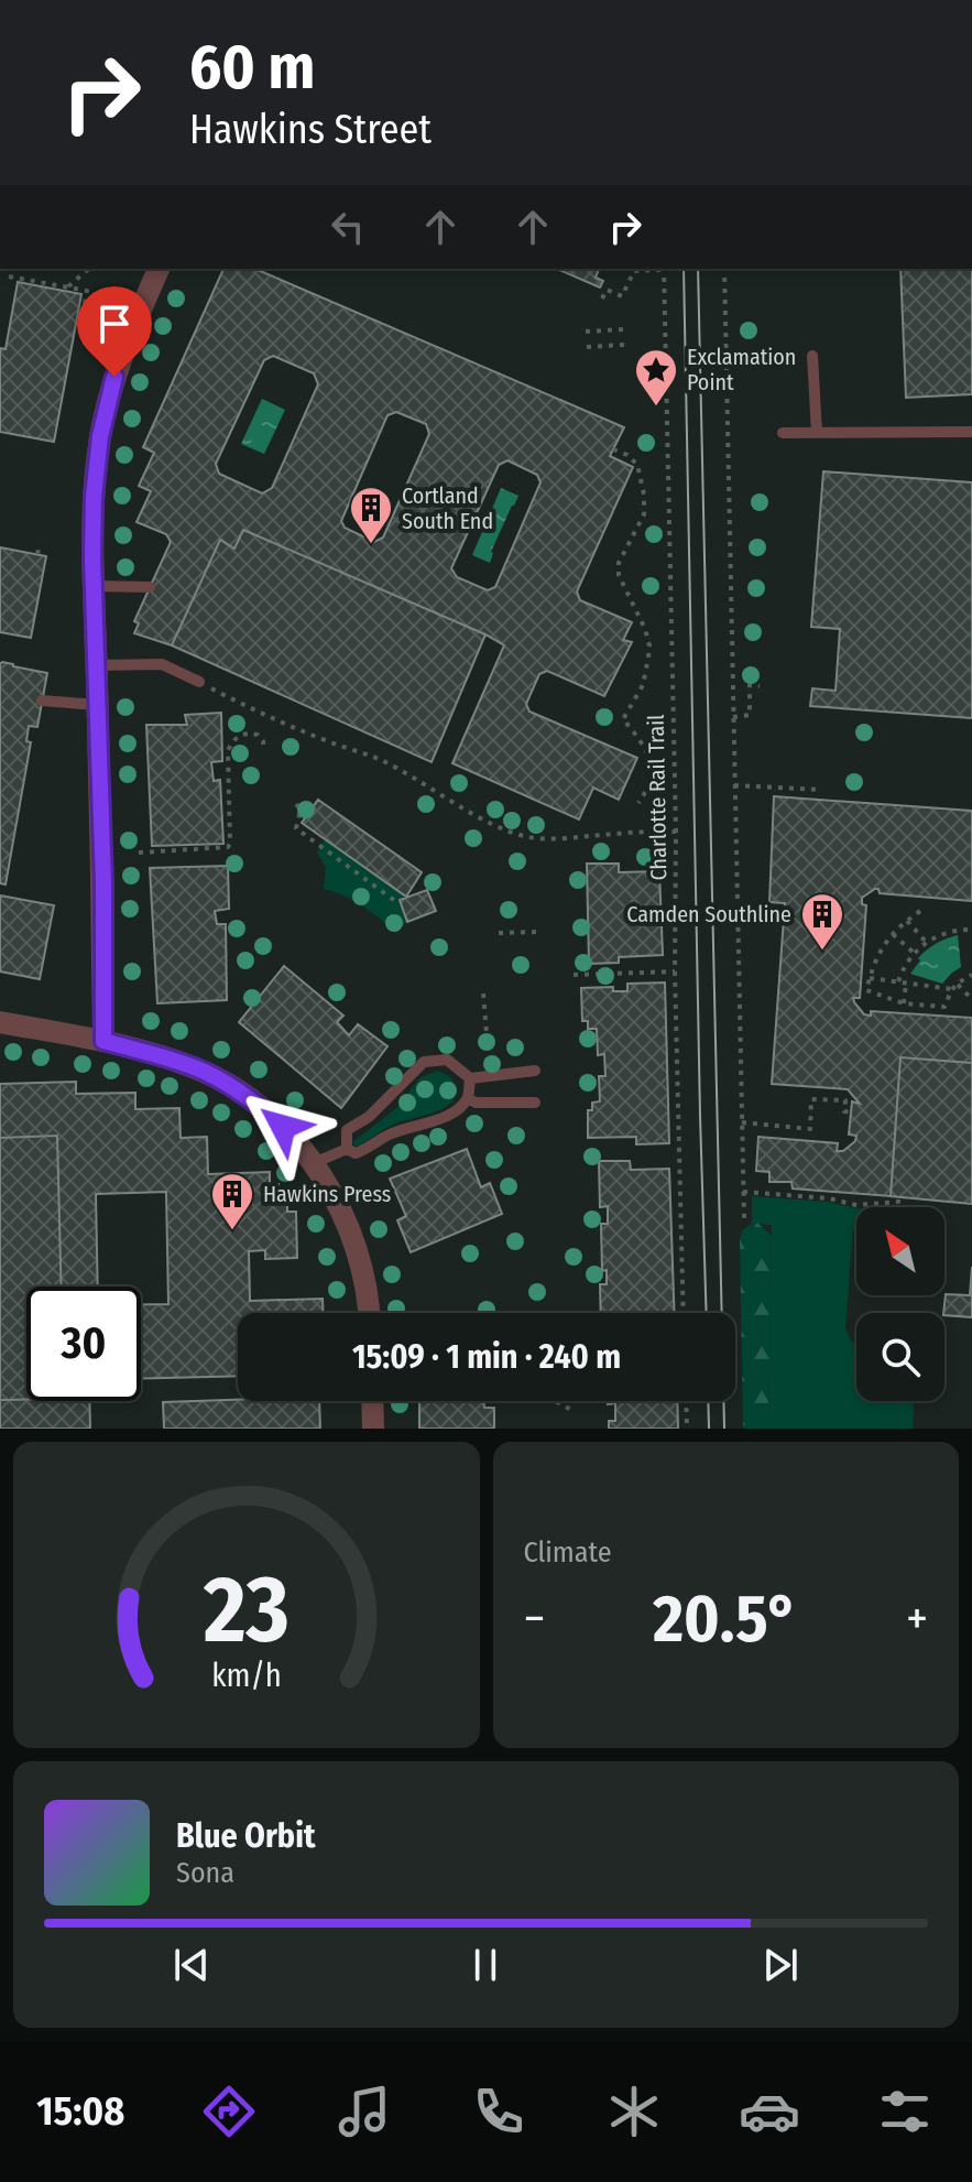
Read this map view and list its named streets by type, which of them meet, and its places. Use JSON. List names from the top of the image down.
{
  "streets": {
    "path": ["Charlotte Rail Trail"]
  },
  "places": {
    "place": ["Exclamation Point"],
    "building": ["Cortland South End", "Camden Southline", "Hawkins Press"]
  },
  "north": "top left",
  "page": {
    "turn": ["60 m", "Hawkins Street"],
    "limit": "30",
    "trip": "15:09 · 1 min · 240 m",
    "tile": "Climate",
    "heat": ["−", "20.5°", "+"],
    "song": ["Blue Orbit", "Sona"],
    "tabs": "15:08",
    "gauge": ["23", "km/h"]
  }
}
